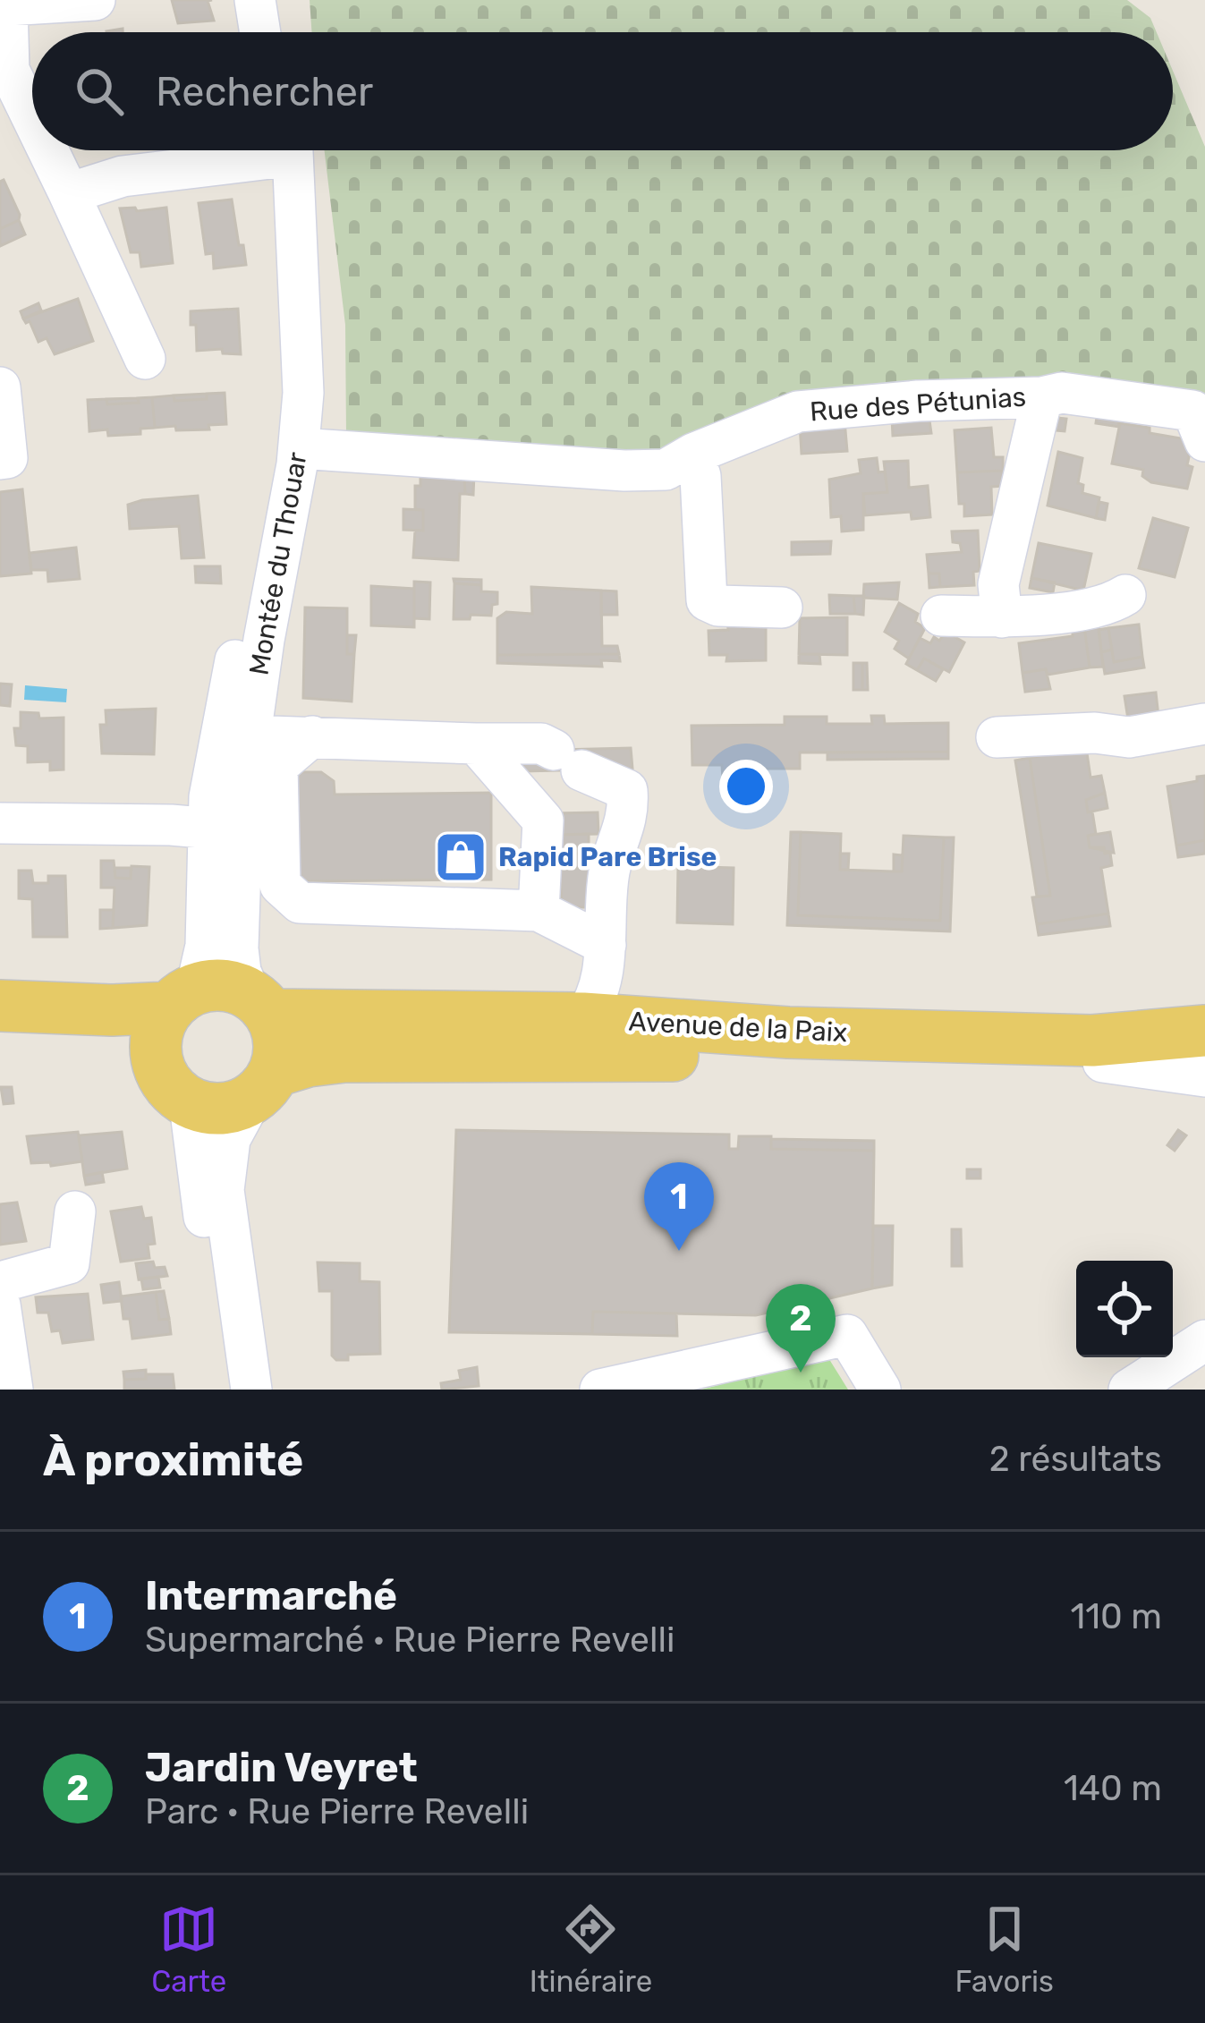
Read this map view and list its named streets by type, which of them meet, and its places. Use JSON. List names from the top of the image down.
{
  "streets": {
    "main road": ["Avenue de la Paix"],
    "street": ["Rue des Pétunias", "Montée du Thouar"]
  },
  "crossings": [
    ["Rue des Pétunias", "Montée du Thouar"],
    ["Montée du Thouar", "Avenue de la Paix"]
  ],
  "places": {
    "shop": ["Rapid Pare Brise"]
  },
  "page": {
    "search": "Rechercher",
    "pins": ["1", "2"],
    "heading": ["À proximité", "2 résultats"],
    "list": [
      {
        "mark": "1",
        "name": "Intermarché",
        "note": "Supermarché · Rue Pierre Revelli",
        "value": "110 m"
      },
      {
        "mark": "2",
        "name": "Jardin Veyret",
        "note": "Parc · Rue Pierre Revelli",
        "value": "140 m"
      }
    ],
    "nav": ["Carte", "Itinéraire", "Favoris"]
  }
}
